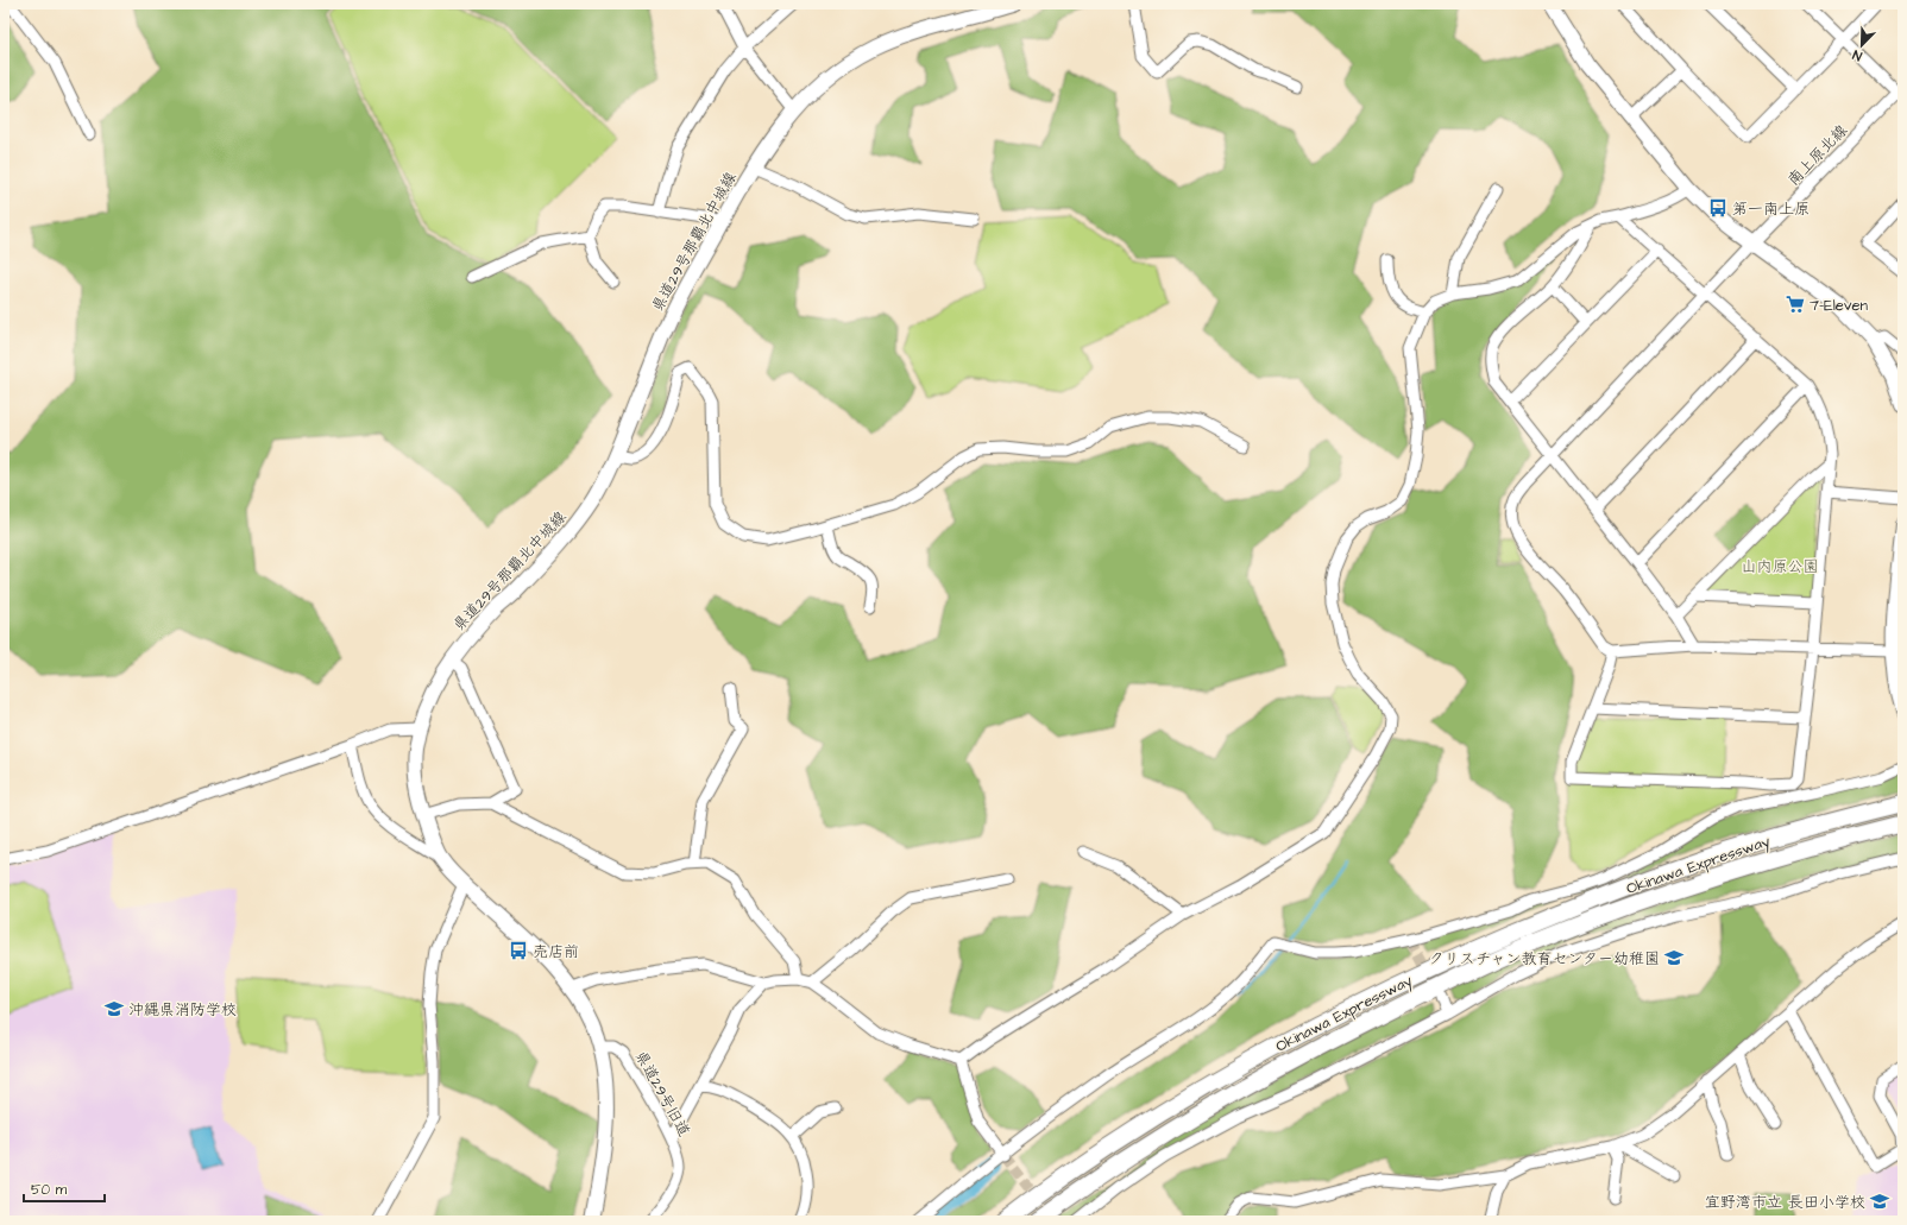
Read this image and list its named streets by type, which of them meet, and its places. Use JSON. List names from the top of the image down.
{
  "streets": {
    "highway": ["Okinawa Expressway"],
    "main road": ["県道29号那覇北中城線"],
    "street": ["南上原北線", "県道29号旧道"]
  },
  "crossings": [
    ["県道29号那覇北中城線", "県道29号旧道"]
  ],
  "parks": ["山内原公園"],
  "places": {
    "bus stop": ["第一南上原", "売店前"],
    "supermarket": ["7-Eleven"],
    "school or university": ["クリスチャン教育センター幼稚園", "沖縄県消防学校", "宜野湾市立 長田小学校"]
  },
  "scale_bar": "50 m",
  "north": "bottom left"
}
